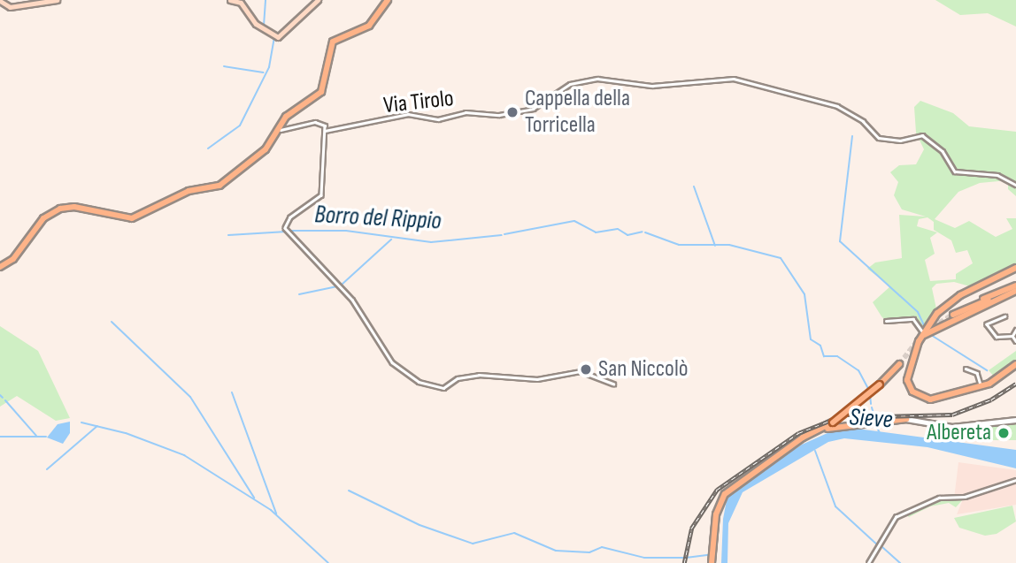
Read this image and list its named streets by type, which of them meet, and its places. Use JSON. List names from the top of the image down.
{
  "streets": {
    "street": ["Via Tirolo"]
  },
  "water": ["Borro del Rippio", "Sieve"],
  "places": ["Cappella della Torricella", "San Niccolò", "Albereta"]
}
